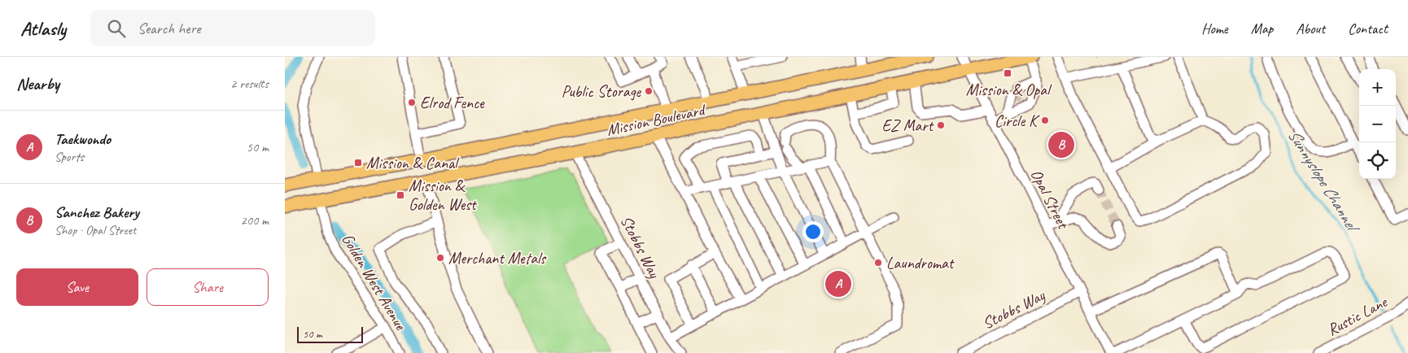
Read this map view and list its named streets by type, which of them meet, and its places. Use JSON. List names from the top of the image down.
{
  "streets": {
    "main road": ["Mission Boulevard"],
    "street": [
      "Opal Street",
      "Stobbs Way",
      "Golden West Avenue",
      "Rustic Lane"
    ]
  },
  "crossings": [
    ["Mission Boulevard", "Opal Street"],
    ["Mission Boulevard", "Stobbs Way"],
    ["Mission Boulevard", "Golden West Avenue"],
    ["Opal Street", "Stobbs Way"]
  ],
  "water": ["Sunnyslope Channel"],
  "places": {
    "transit": ["Mission & Opal", "Mission & Canal", "Mission & Golden West"],
    "other": [
      "Public Storage",
      "Elrod Fence",
      "Circle K",
      "EZ Mart",
      "Merchant Metals",
      "Laundromat"
    ]
  },
  "scale_bar": "50 m",
  "page": {
    "header": "Atlasly",
    "search": "Search here",
    "nav": [
      "Home",
      "Map",
      "About",
      "Contact"
    ],
    "heading": ["Nearby", "2 results"],
    "map_buttons": ["+", "−"],
    "list": [
      {
        "mark": "A",
        "name": "Taekwondo",
        "note": "Sports",
        "value": "50 m"
      },
      {
        "mark": "B",
        "name": "Sanchez Bakery",
        "note": "Shop · Opal Street",
        "value": "200 m"
      }
    ],
    "pins": ["B", "A"],
    "buttons": ["Save", "Share"],
    "scale": "50 m"
  }
}
